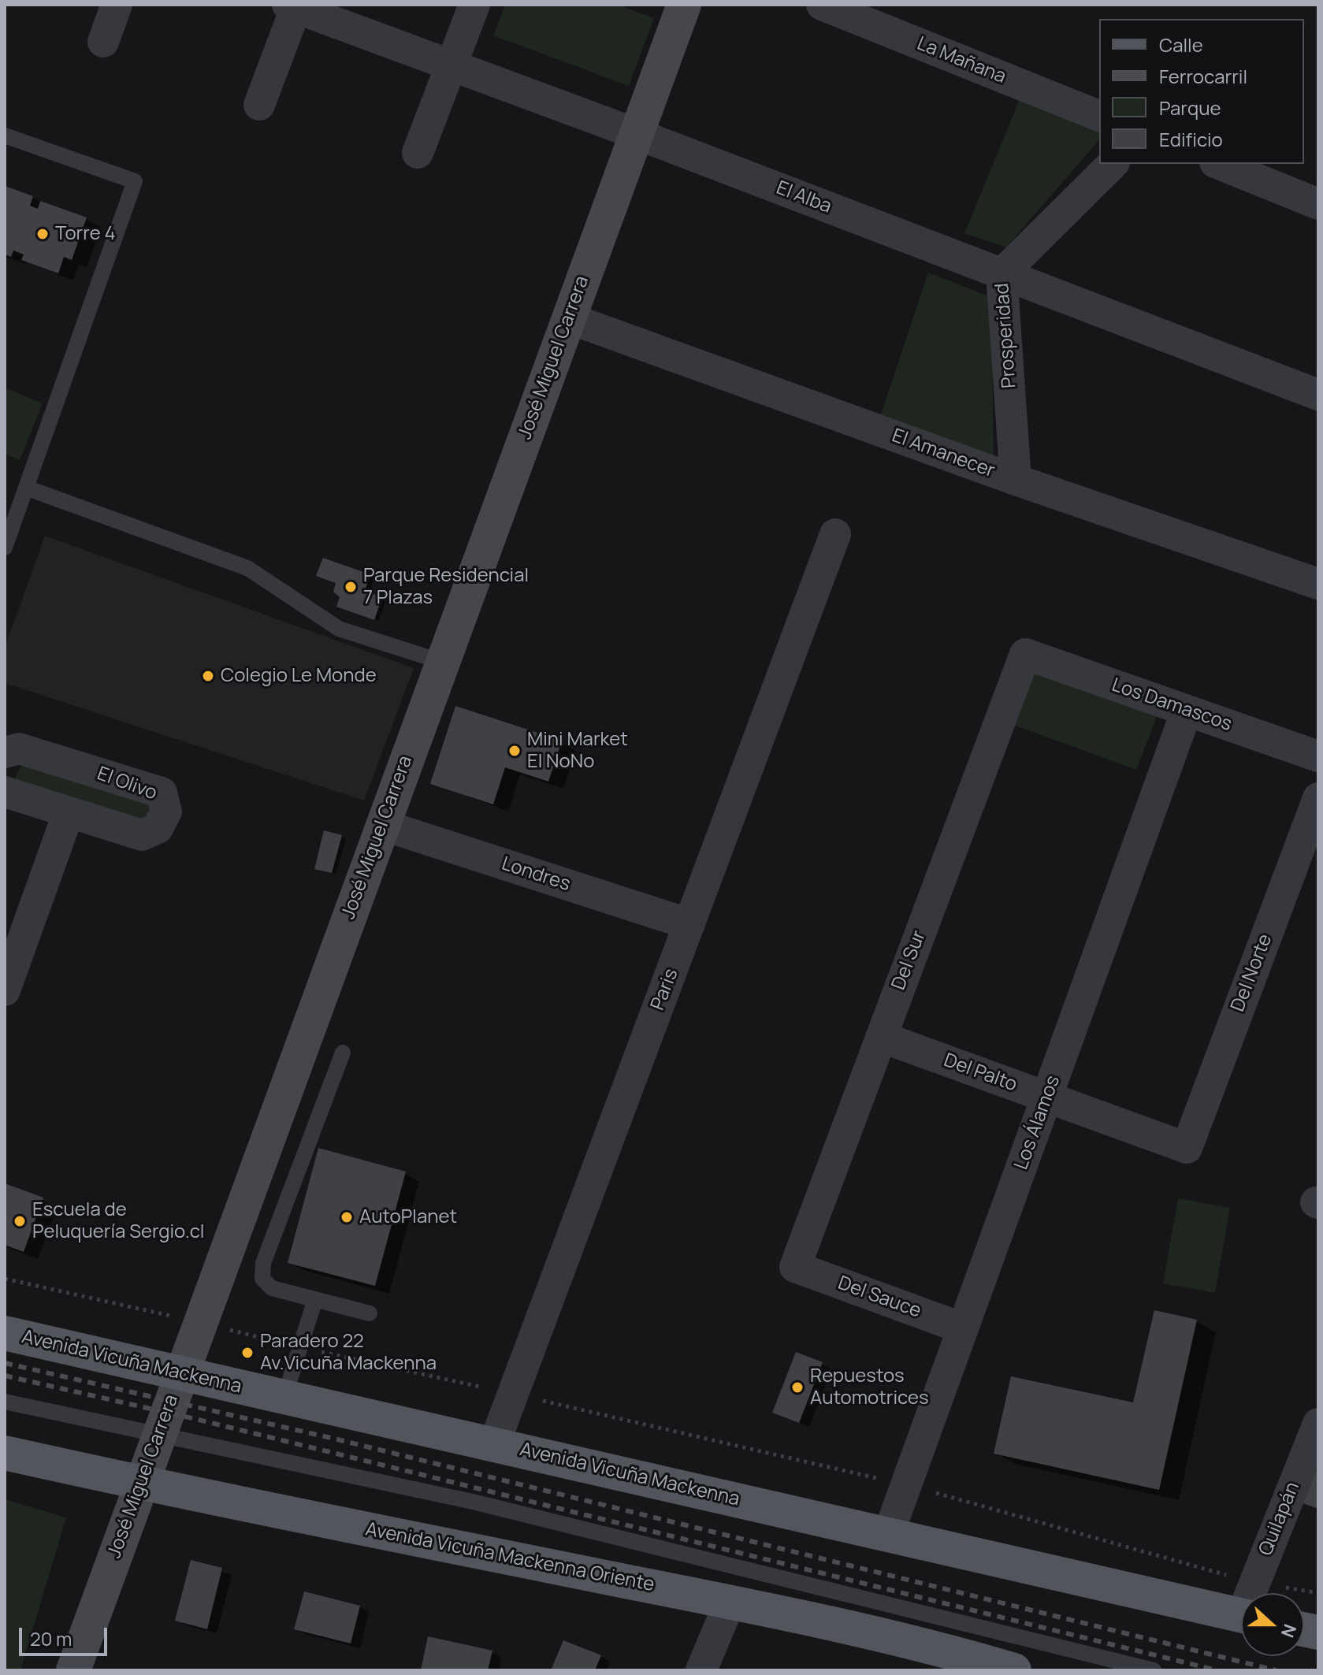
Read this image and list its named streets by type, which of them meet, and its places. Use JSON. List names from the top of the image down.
{
  "streets": {
    "main road": ["Avenida Vicuña Mackenna", "Avenida Vicuña Mackenna Oriente"],
    "street": [
      "La Mañana",
      "El Alba",
      "Prosperidad",
      "José Miguel Carrera",
      "El Amanecer",
      "Los Damascos",
      "El Olivo",
      "Londres",
      "Del Sur",
      "Del Norte",
      "Paris",
      "Del Palto",
      "Los Álamos",
      "Del Sauce",
      "Quilapán"
    ]
  },
  "crossings": [
    ["El Alba", "Prosperidad"],
    ["El Alba", "José Miguel Carrera"],
    ["Prosperidad", "El Amanecer"],
    ["José Miguel Carrera", "El Amanecer"],
    ["José Miguel Carrera", "Londres"],
    ["José Miguel Carrera", "Avenida Vicuña Mackenna"],
    ["José Miguel Carrera", "Avenida Vicuña Mackenna Oriente"],
    ["Los Damascos", "Del Sur"],
    ["Los Damascos", "Los Álamos"],
    ["Londres", "Paris"],
    ["Del Sur", "Del Palto"],
    ["Del Sur", "Del Sauce"],
    ["Del Norte", "Del Palto"],
    ["Paris", "Avenida Vicuña Mackenna"],
    ["Del Palto", "Los Álamos"],
    ["Los Álamos", "Del Sauce"],
    ["Los Álamos", "Avenida Vicuña Mackenna"]
  ],
  "places": [
    "Torre 4",
    "Parque Residencial 7 Plazas",
    "Colegio Le Monde",
    "Mini Market El NoNo",
    "AutoPlanet",
    "Escuela de Peluquería Sergio.cl",
    "Paradero 22 Av.Vicuña Mackenna",
    "Repuestos Automotrices"
  ],
  "legend": [
    "Calle",
    "Ferrocarril",
    "Parque",
    "Edificio"
  ],
  "scale_bar": "20 m",
  "north": "right"
}
